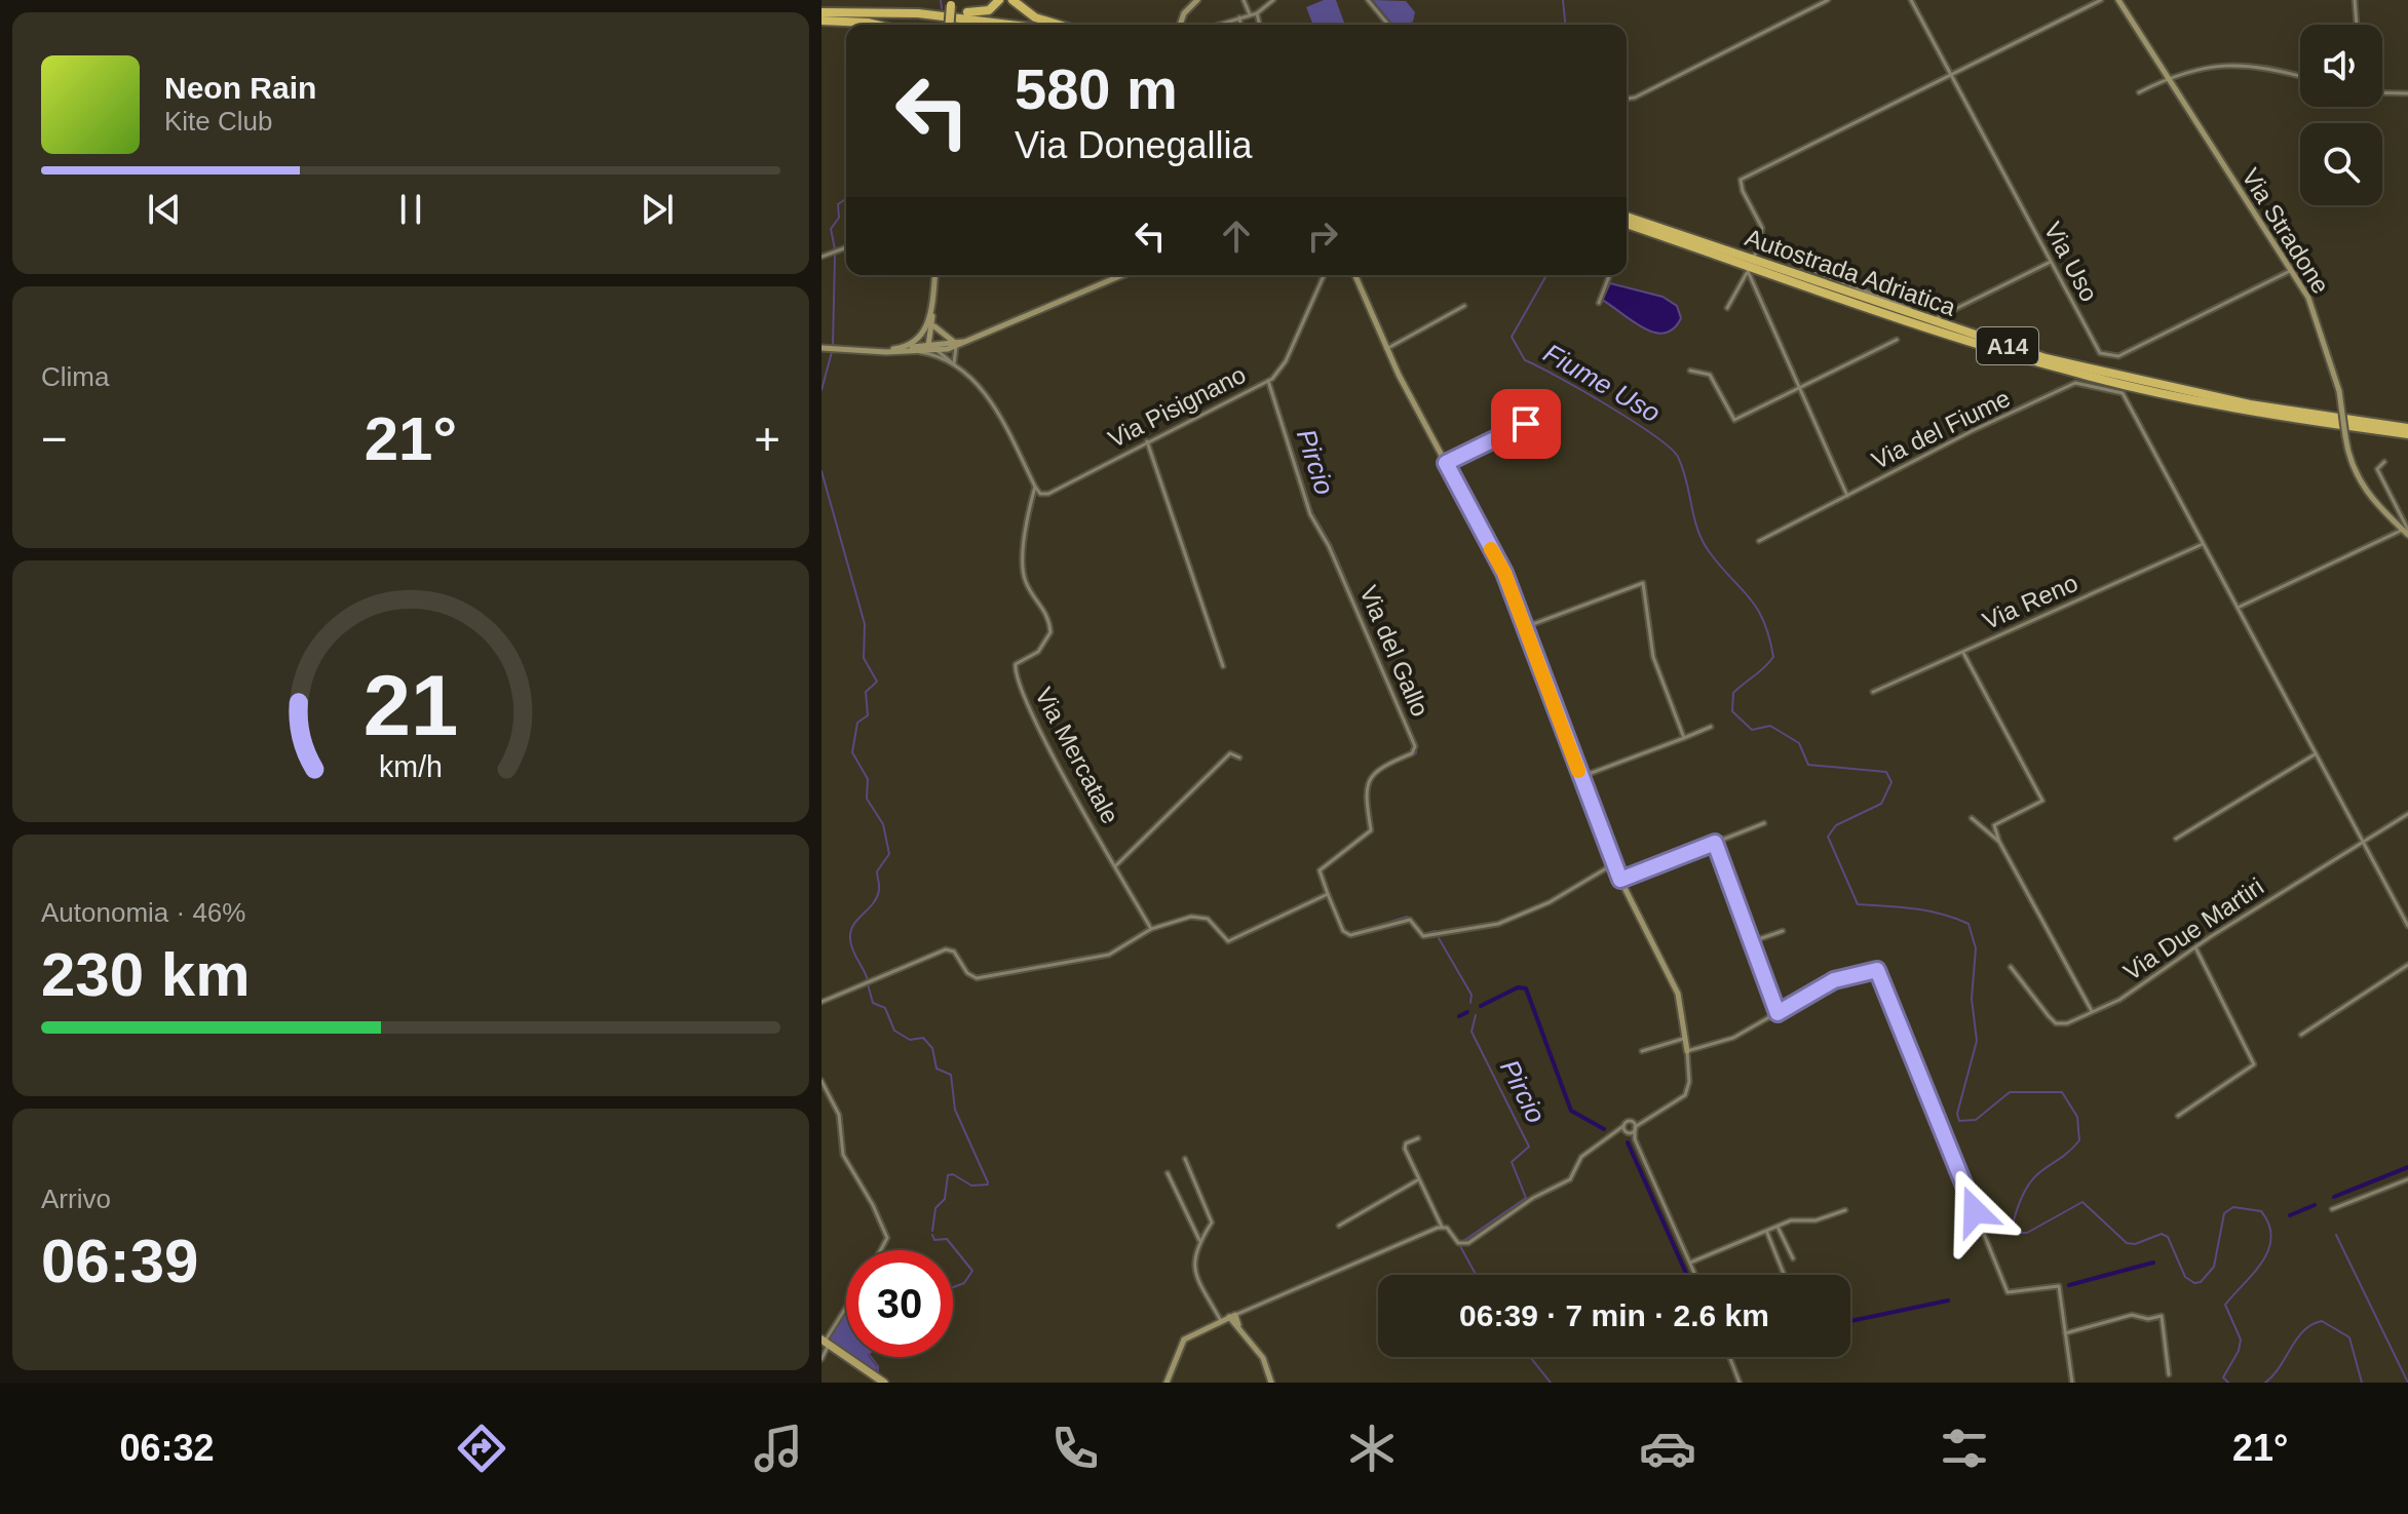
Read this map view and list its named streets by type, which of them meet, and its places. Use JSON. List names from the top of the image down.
{
  "streets": {
    "highway": ["Autostrada Adriatica", "A14"],
    "street": [
      "Via Stradone",
      "Via Uso",
      "Via Pisignano",
      "Via del Fiume",
      "Via Reno",
      "Via del Gallo",
      "Via Mercatale",
      "Via Due Martiri"
    ]
  },
  "crossings": [
    ["Via Stradone", "Via Uso"],
    ["Via Pisignano", "Via del Gallo"],
    ["Via Pisignano", "Via Mercatale"],
    ["Via del Fiume", "Via Reno"],
    ["Via del Fiume", "Via Due Martiri"]
  ],
  "water": ["Fiume Uso", "Pircio"],
  "page": {
    "turn": ["580 m", "Via Donegallia"],
    "song": ["Neon Rain", "Kite Club"],
    "tile": [
      "Clima",
      ["Autonomia · 46%", "230 km"],
      ["Arrivo", "06:39"]
    ],
    "heat": ["−", "21°", "+"],
    "limit": "30",
    "trip": "06:39 · 7 min · 2.6 km",
    "tabs": ["06:32", "21°"],
    "gauge": ["21", "km/h"]
  }
}
